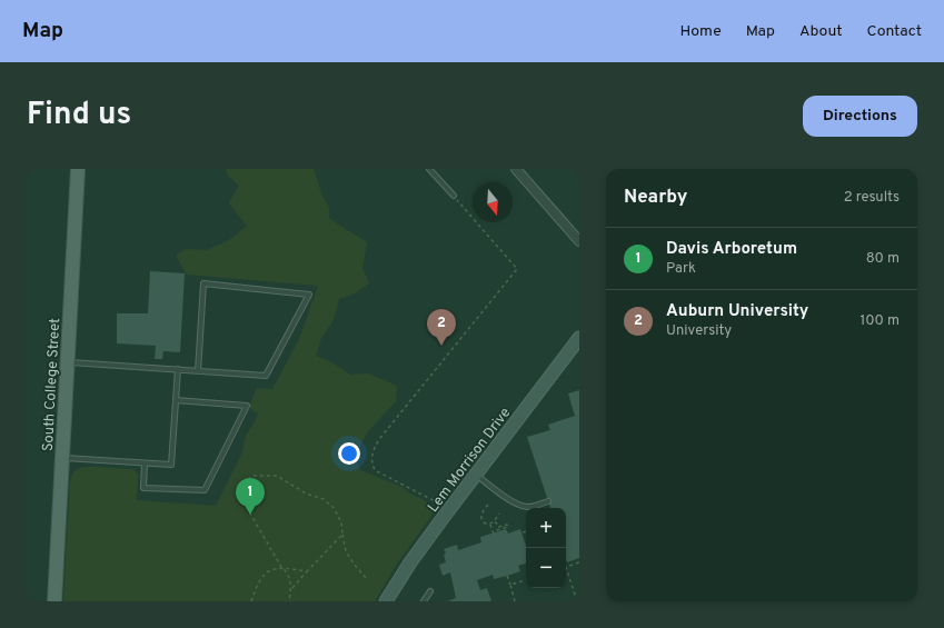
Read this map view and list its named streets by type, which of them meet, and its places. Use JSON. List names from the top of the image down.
{
  "streets": {
    "main road": ["South College Street"],
    "street": ["Lem Morrison Drive"]
  },
  "north": "bottom",
  "page": {
    "header": "Map",
    "nav": [
      "Home",
      "Map",
      "About",
      "Contact"
    ],
    "title": "Find us",
    "buttons": "Directions",
    "heading": ["Nearby", "2 results"],
    "list": [
      {
        "mark": "1",
        "name": "Davis Arboretum",
        "note": "Park",
        "value": "80 m"
      },
      {
        "mark": "2",
        "name": "Auburn University",
        "note": "University",
        "value": "100 m"
      }
    ],
    "pins": ["2", "1"],
    "map_buttons": ["+", "−"]
  }
}
